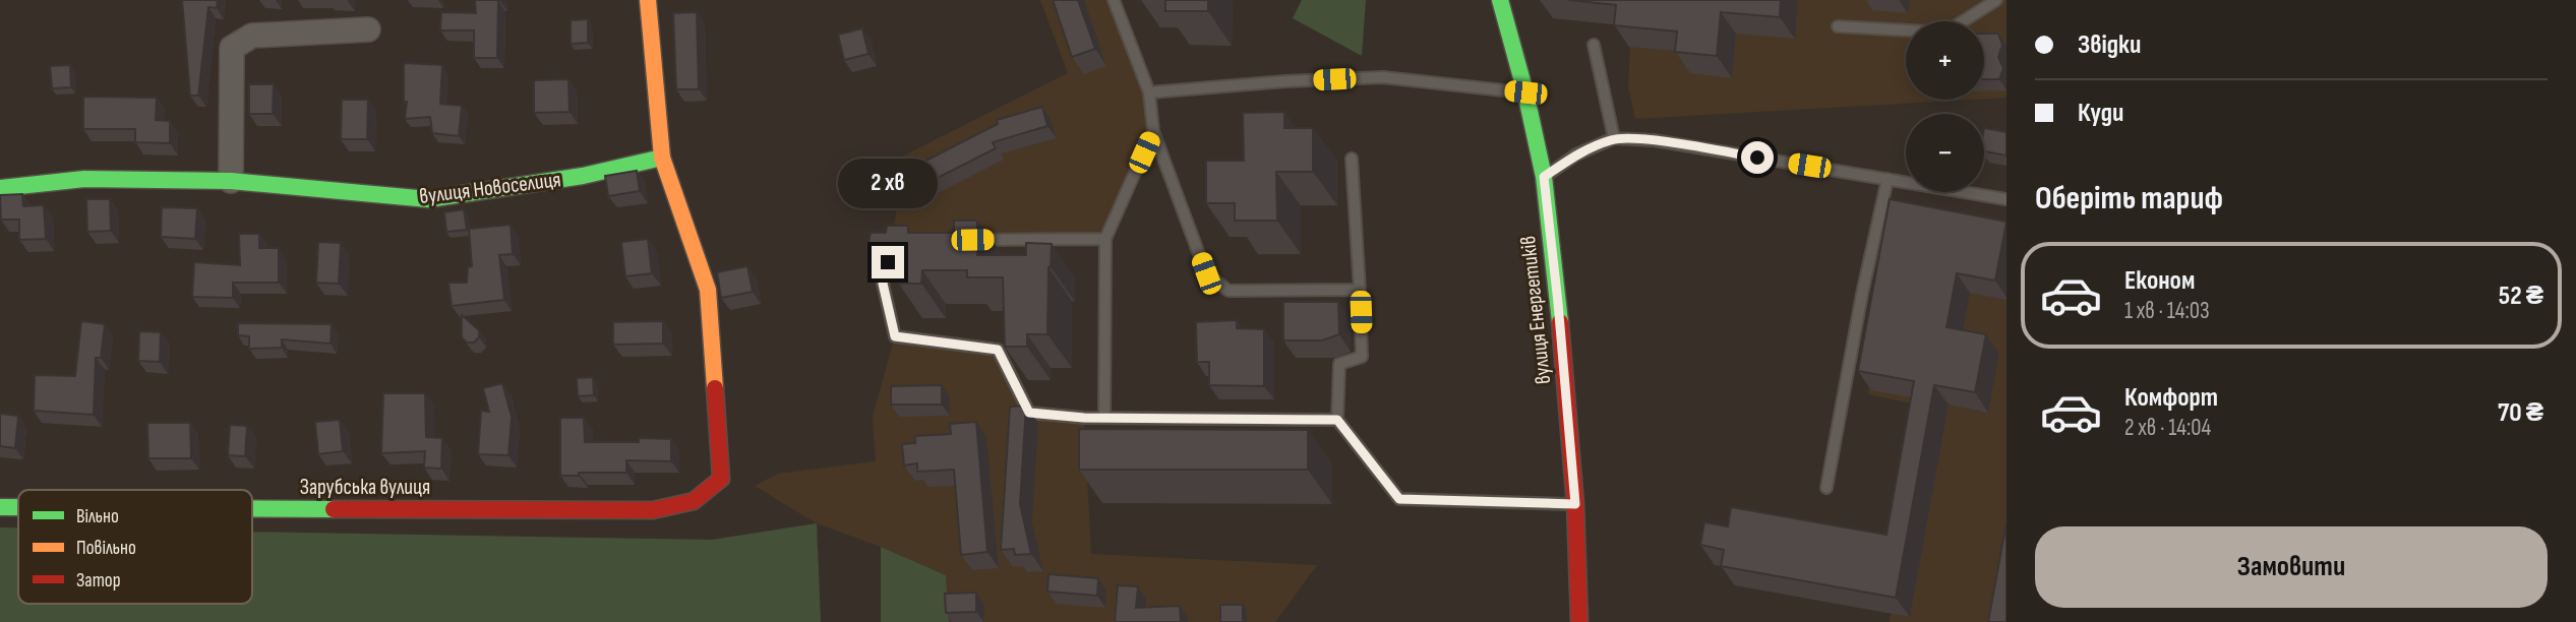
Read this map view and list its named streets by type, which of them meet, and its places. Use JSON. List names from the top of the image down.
{
  "streets": {
    "street": ["вулиця Новоселиця", "вулиця Енергетиків", "Зарубська вулиця"]
  },
  "crossings": [
    ["вулиця Новоселиця", "Зарубська вулиця"]
  ],
  "legend": ["Вільно", "Повільно", "Затор"],
  "page": {
    "banner": ["Звідки", "Куди"],
    "map_buttons": ["+", "−"],
    "heading": "Оберіть тариф",
    "bubble": "2 хв",
    "list": [
      {
        "name": "Економ",
        "note": "1 хв · 14:03",
        "value": "52 ₴"
      },
      {
        "name": "Комфорт",
        "note": "2 хв · 14:04",
        "value": "70 ₴"
      }
    ],
    "buttons": "Замовити"
  }
}
